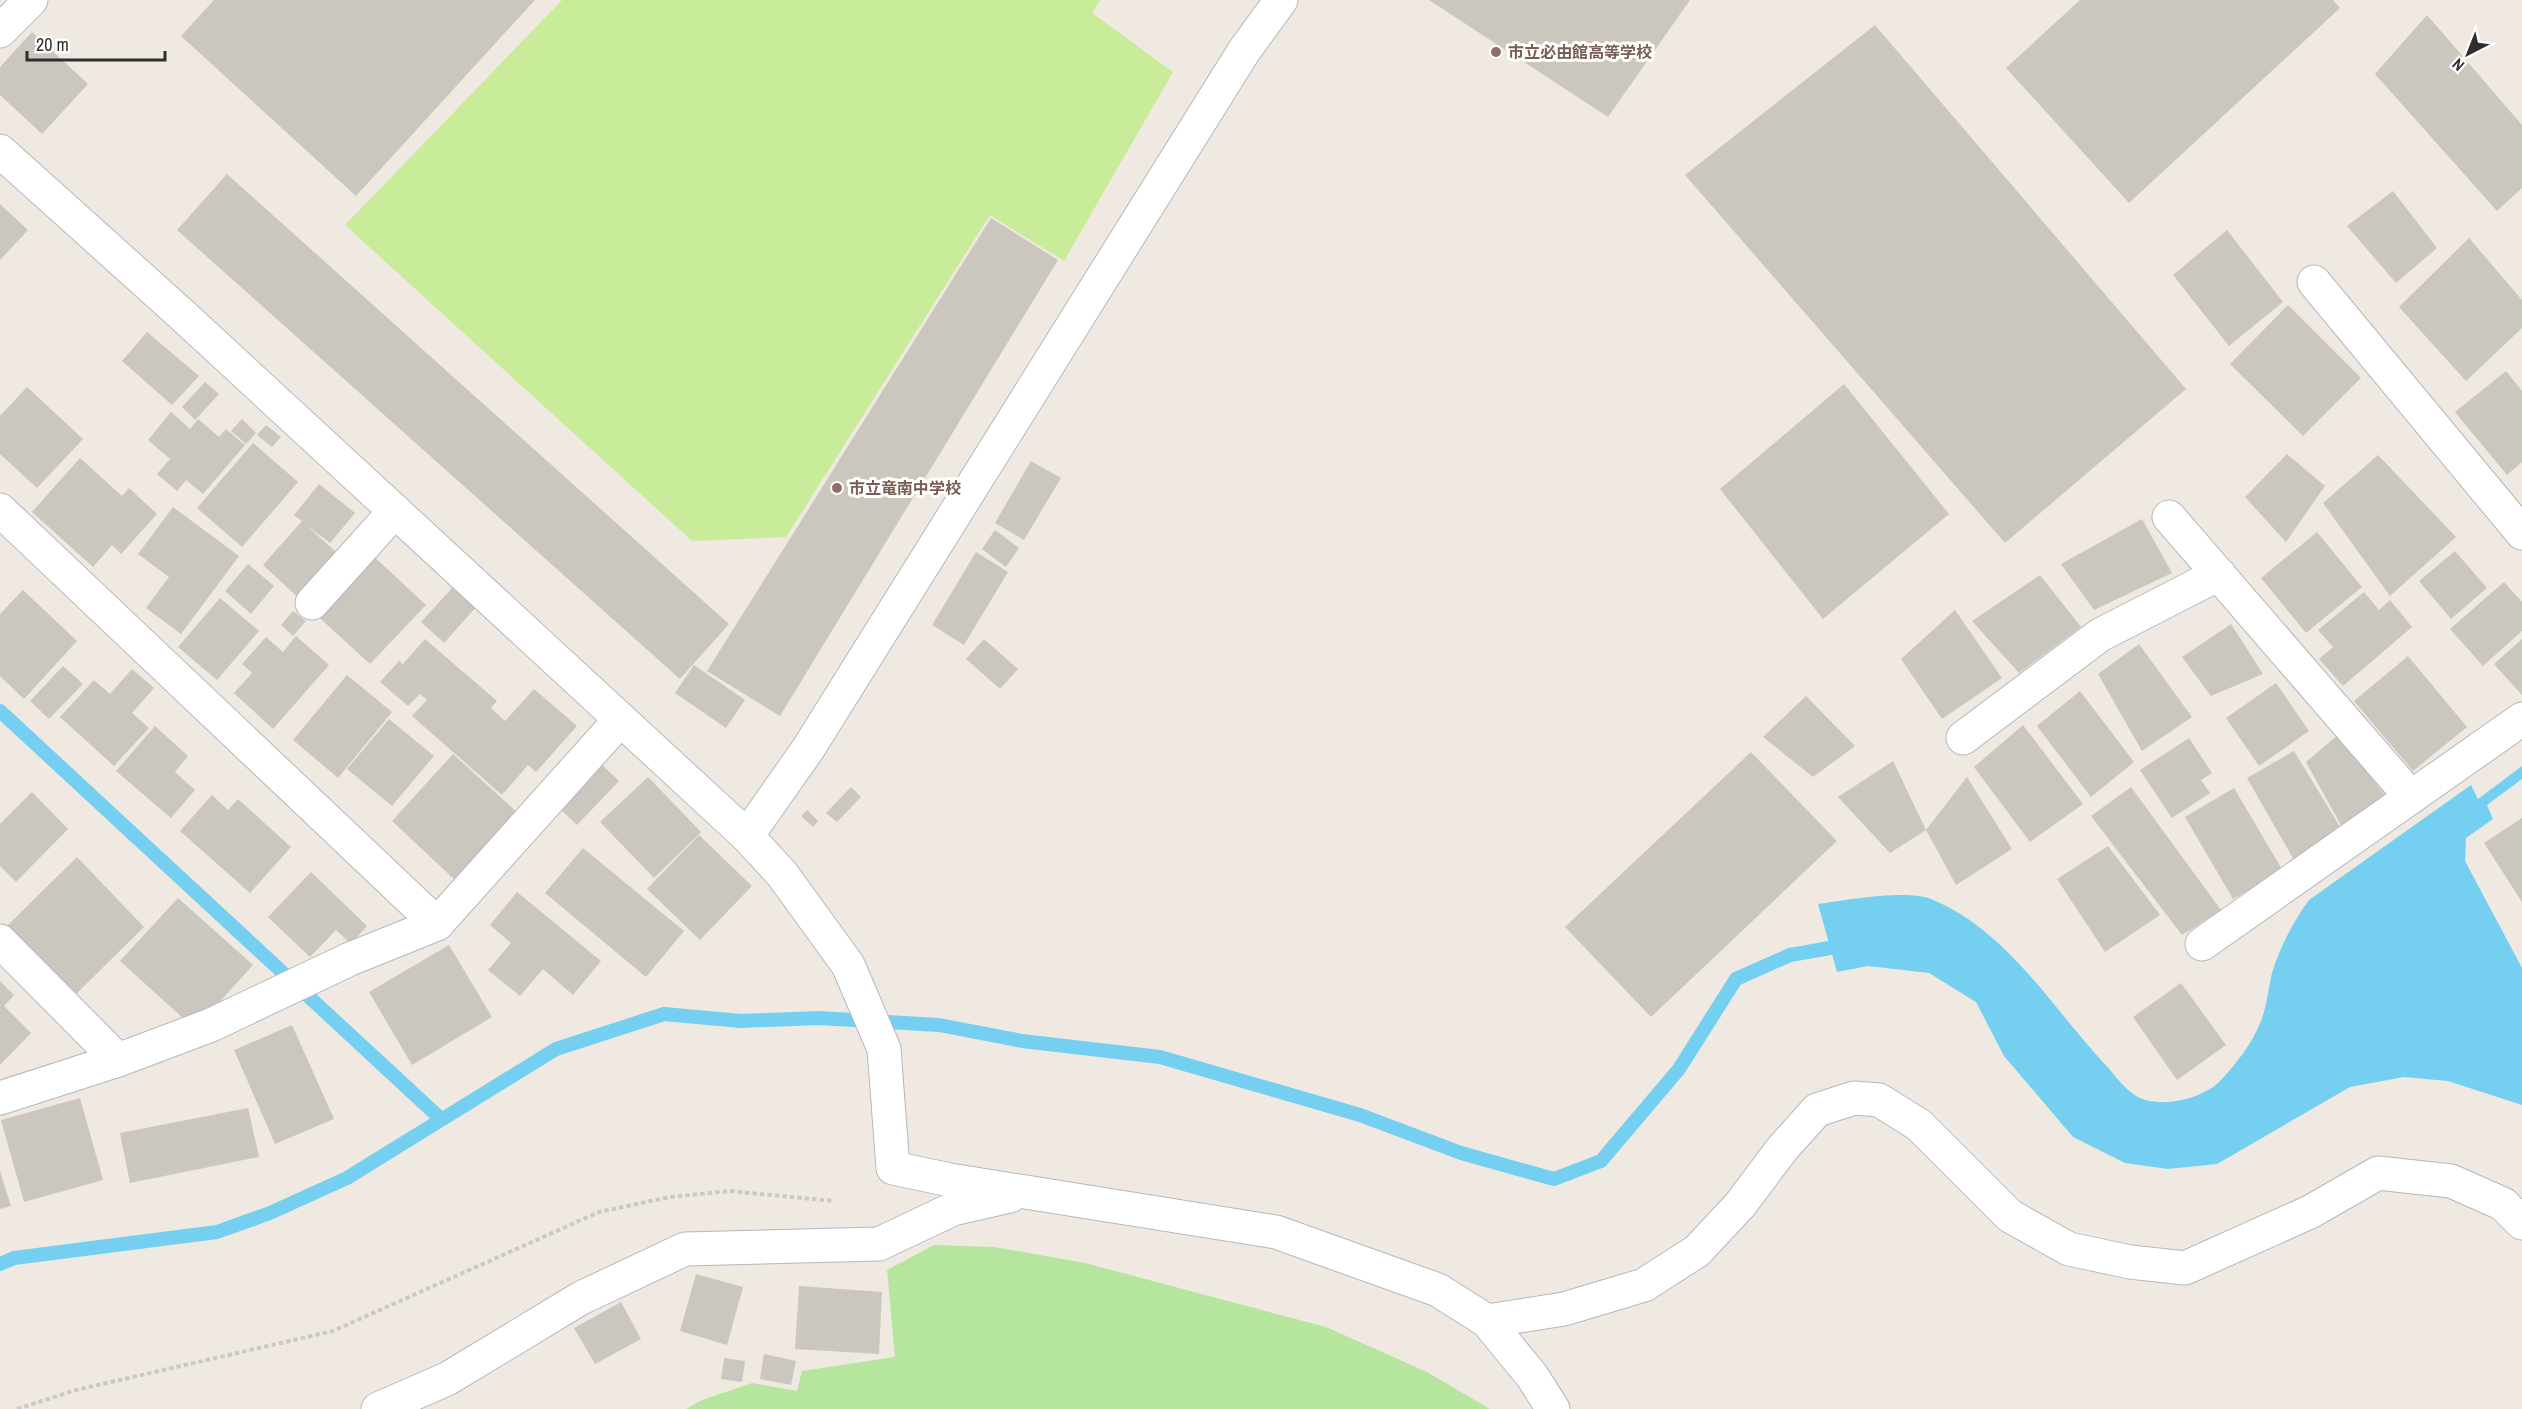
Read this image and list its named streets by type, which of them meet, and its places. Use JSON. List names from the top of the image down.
{
  "places": ["市立必由館高等学校", "市立竜南中学校"],
  "scale_bar": "20 m",
  "north": "bottom left"
}
